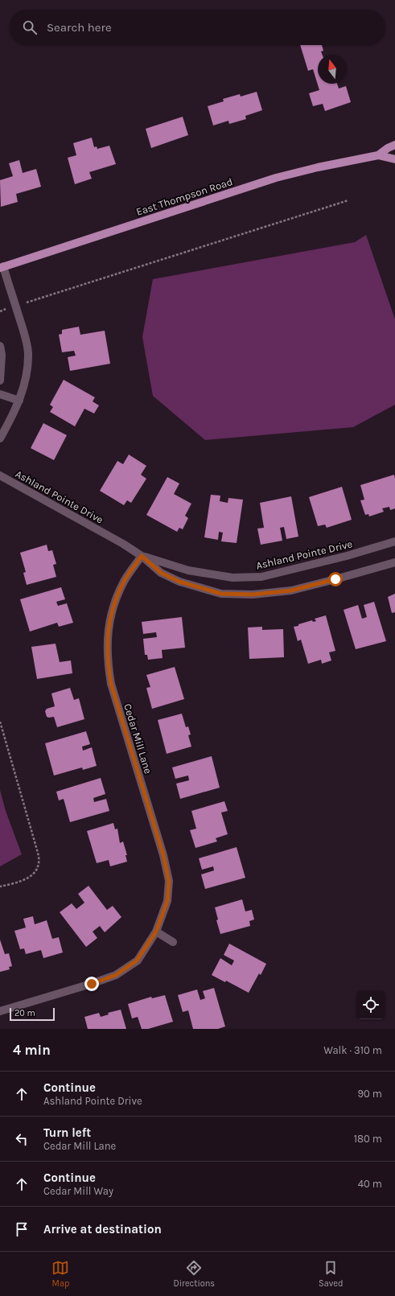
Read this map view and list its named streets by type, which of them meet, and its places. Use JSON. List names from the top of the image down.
{
  "streets": {
    "main road": ["East Thompson Road"],
    "street": ["Ashland Pointe Drive", "Cedar Mill Lane"]
  },
  "crossings": [
    ["Ashland Pointe Drive", "Cedar Mill Lane"]
  ],
  "scale_bar": "20 m",
  "north": "top",
  "page": {
    "search": "Search here",
    "scale": "20 m",
    "heading": ["4 min", "Walk · 310 m"],
    "list": [
      ["Continue", "Ashland Pointe Drive", "90 m"],
      ["Turn left", "Cedar Mill Lane", "180 m"],
      ["Continue", "Cedar Mill Way", "40 m"],
      "Arrive at destination"
    ],
    "nav": ["Map", "Directions", "Saved"]
  }
}
